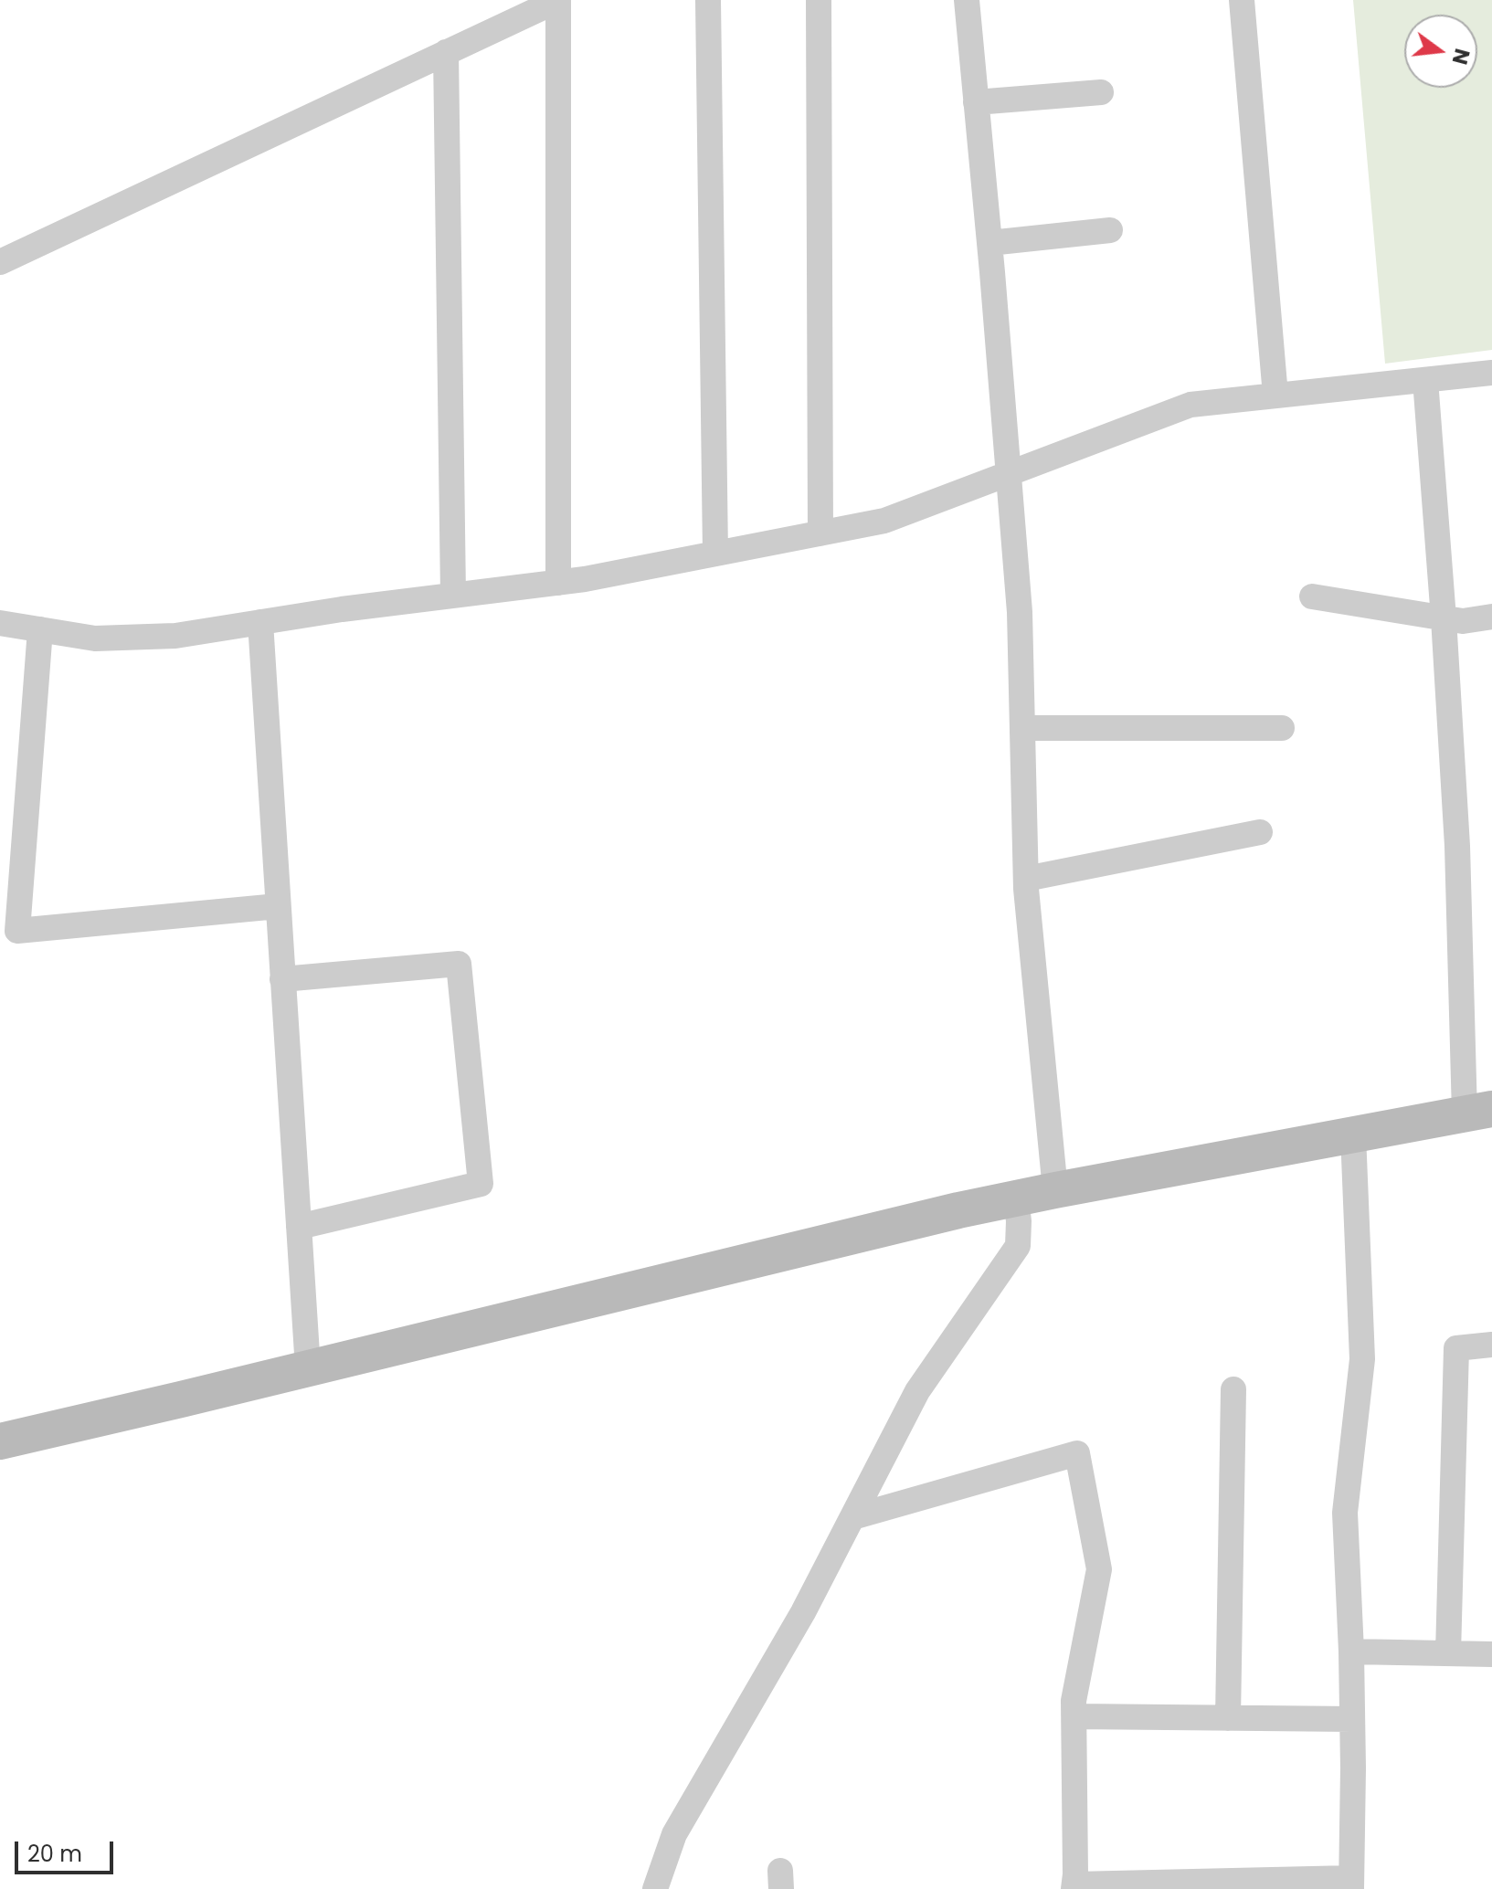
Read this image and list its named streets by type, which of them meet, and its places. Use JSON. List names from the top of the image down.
{
  "scale_bar": "20 m",
  "north": "right"
}
